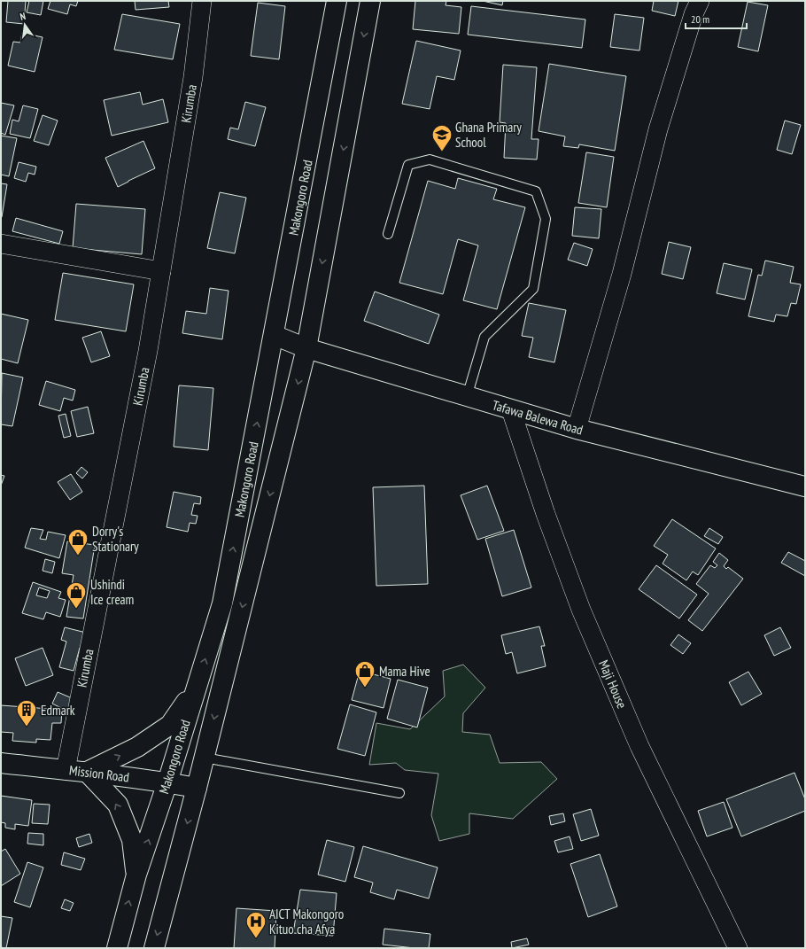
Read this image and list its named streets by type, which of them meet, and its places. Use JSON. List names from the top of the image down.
{
  "streets": {
    "main road": ["Makongoro Road", "Tafawa Balewa Road", "Mission Road"],
    "street": ["Kirumba", "Maji House"]
  },
  "crossings": [
    ["Kirumba", "Mission Road"],
    ["Makongoro Road", "Tafawa Balewa Road"],
    ["Makongoro Road", "Mission Road"],
    ["Tafawa Balewa Road", "Maji House"]
  ],
  "places": {
    "school or university": ["Ghana Primary School"],
    "shop": ["Dorry's Stationary", "Ushindi Ice cream", "Mama Hive"],
    "building": ["Edmark"],
    "hospital": ["AICT Makongoro Kituo cha Afya"]
  },
  "scale_bar": "20 m",
  "north": "top"
}
